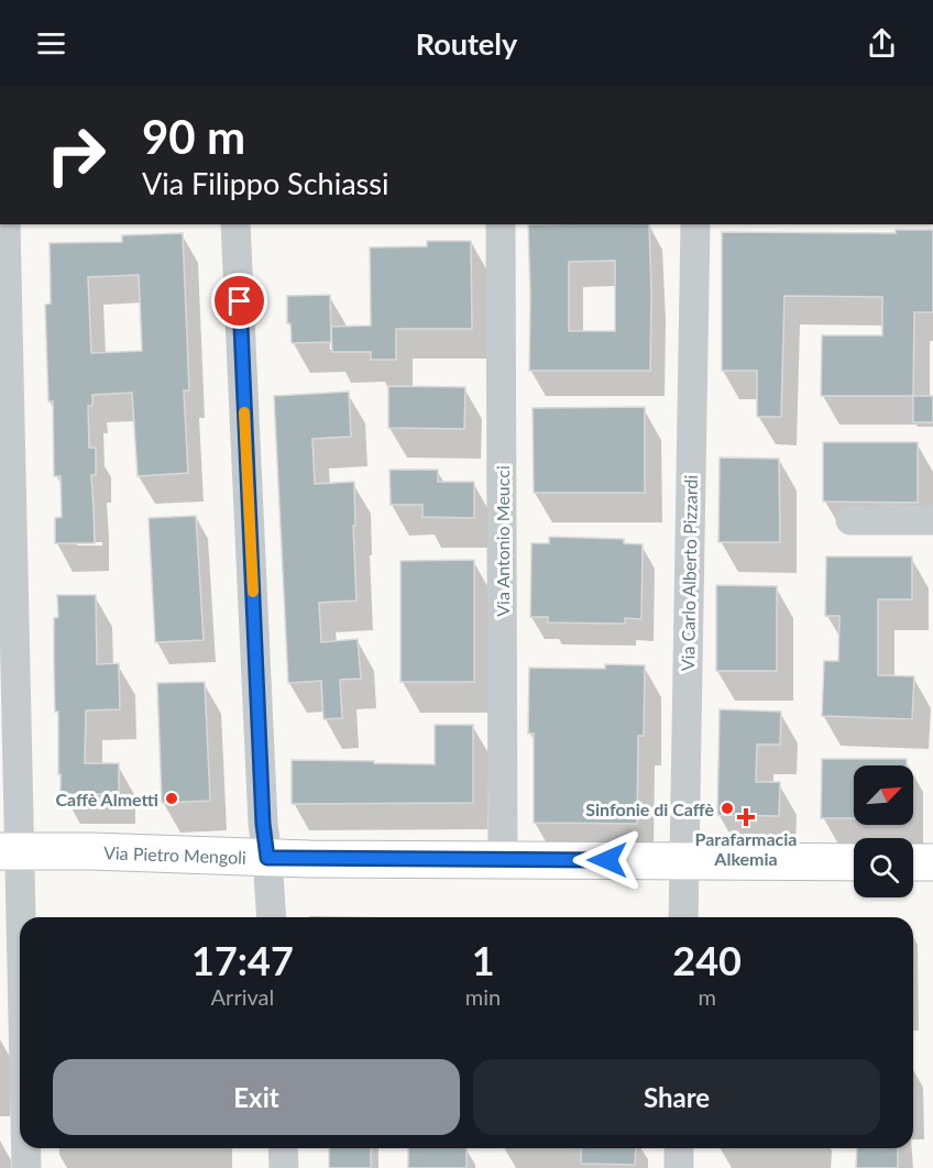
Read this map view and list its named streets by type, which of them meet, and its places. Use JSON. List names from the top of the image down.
{
  "streets": {
    "main road": ["Via Pietro Mengoli"],
    "street": ["Via Antonio Meucci", "Via Carlo Alberto Pizzardi"]
  },
  "crossings": [
    ["Via Antonio Meucci", "Via Pietro Mengoli"],
    ["Via Carlo Alberto Pizzardi", "Via Pietro Mengoli"]
  ],
  "places": {
    "other": ["Caffè Almetti", "Sinfonie di Caffè"],
    "health": ["Parafarmacia Alkemia"]
  },
  "north": "top right",
  "page": {
    "header": "Routely",
    "turn": ["90 m", "Via Filippo Schiassi"],
    "eta": [
      "17:47",
      "Arrival",
      "1",
      "min",
      "240",
      "m"
    ],
    "buttons": ["Exit", "Share"]
  }
}
